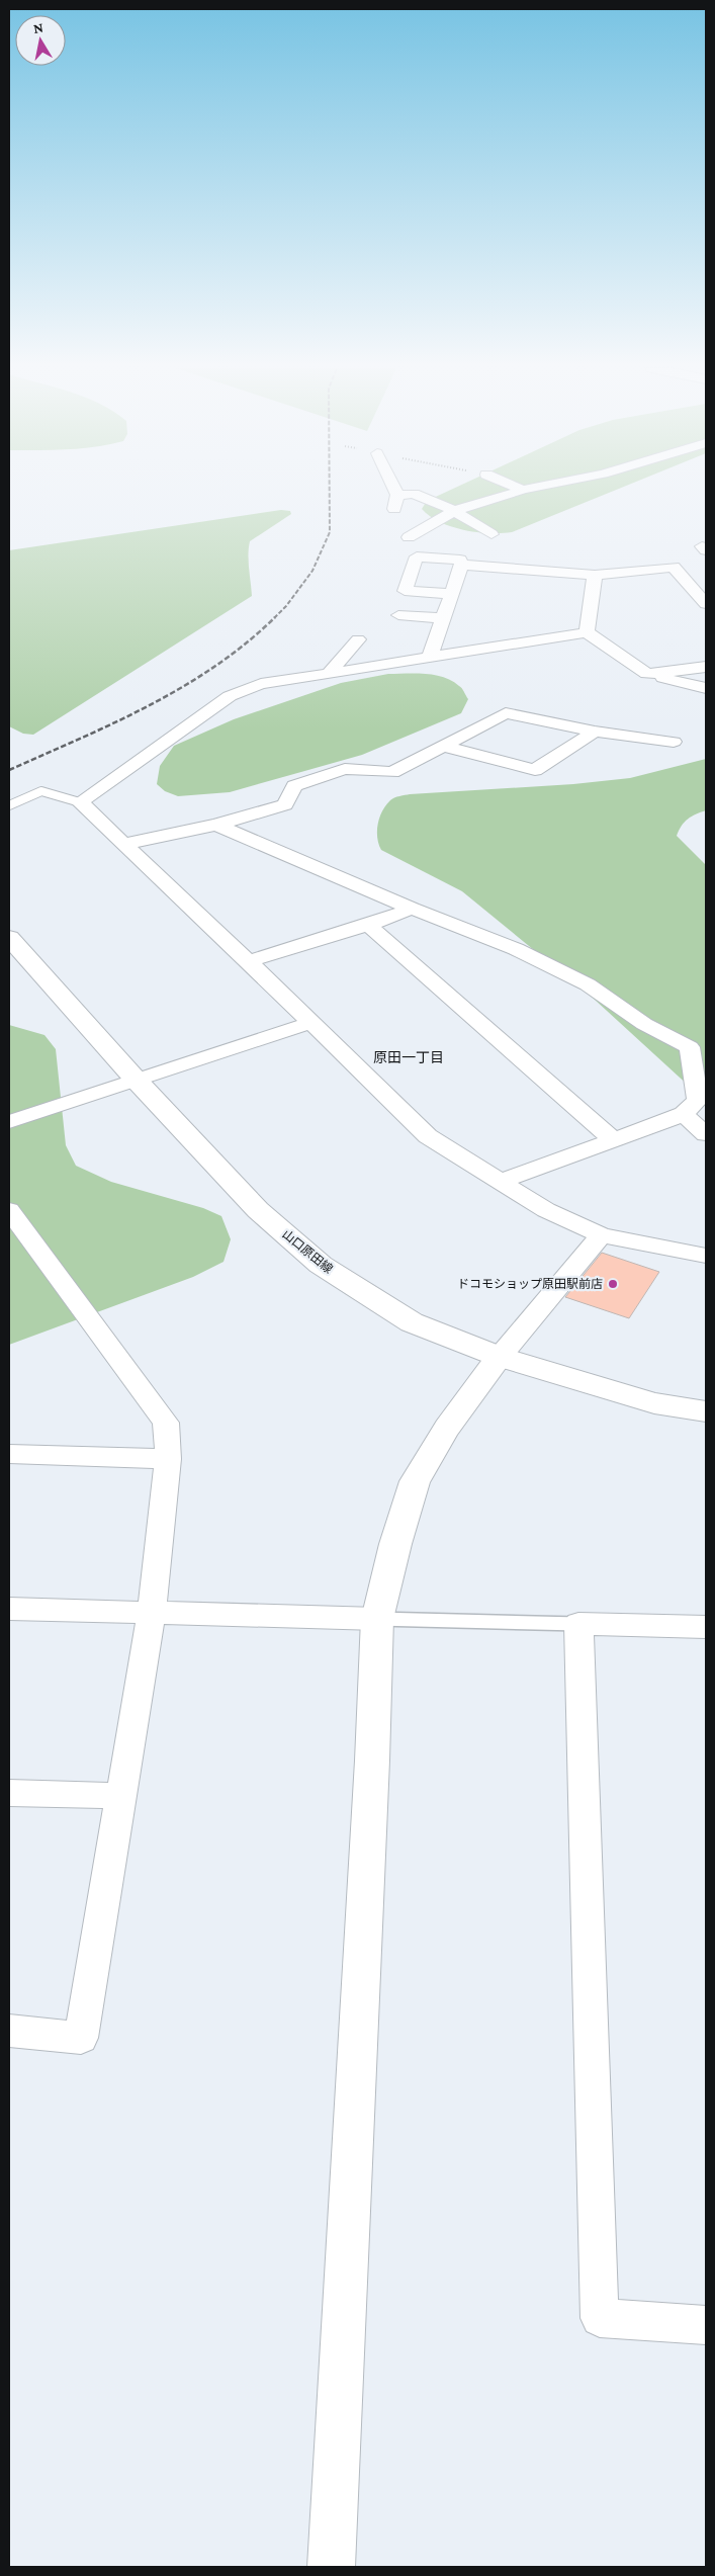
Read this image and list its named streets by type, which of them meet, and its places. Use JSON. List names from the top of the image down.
{
  "streets": {
    "main road": ["山口原田線"]
  },
  "districts": ["原田一丁目"],
  "places": ["ドコモショップ原田駅前店"],
  "north": "top"
}
